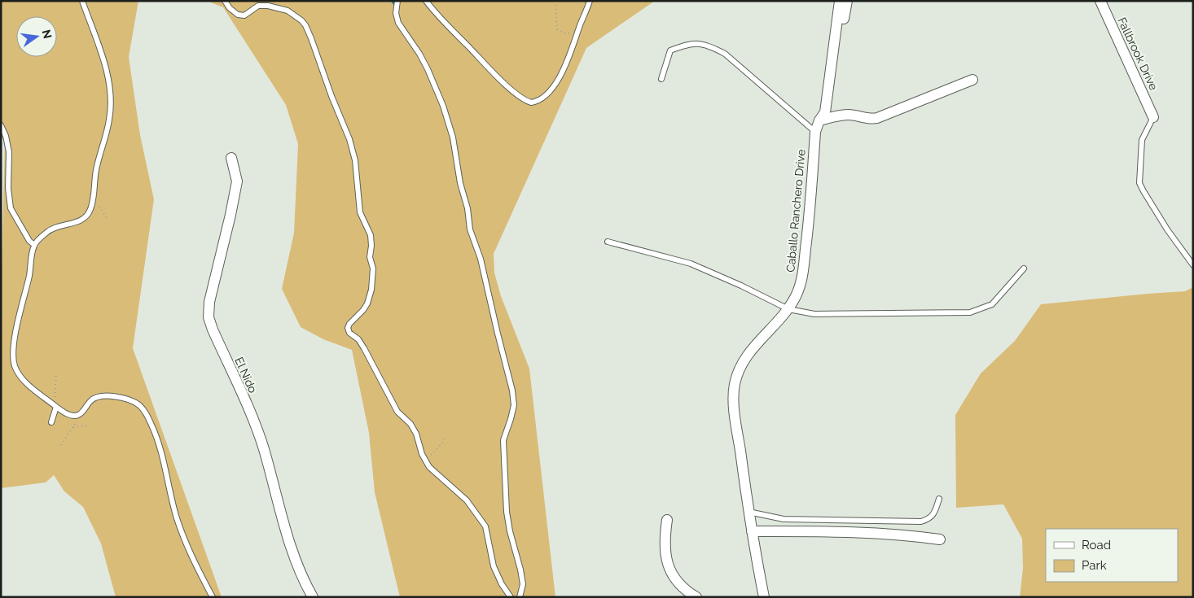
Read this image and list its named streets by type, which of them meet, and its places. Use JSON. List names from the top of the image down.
{
  "streets": {
    "street": ["Fallbrook Drive", "Caballo Ranchero Drive", "El Nido"]
  },
  "legend": ["Road", "Park"],
  "north": "right"
}
